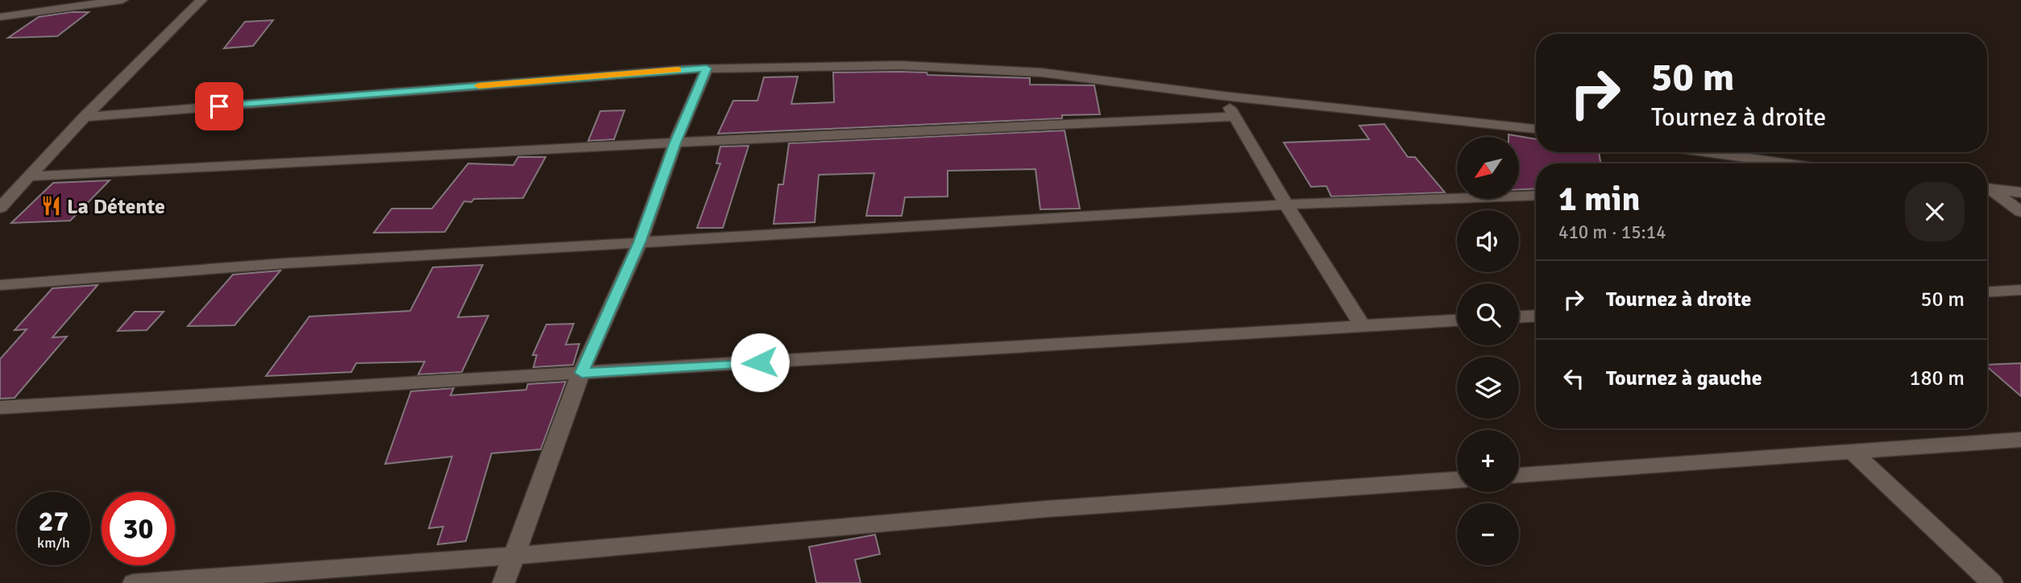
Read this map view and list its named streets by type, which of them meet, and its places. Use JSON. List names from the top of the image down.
{
  "places": {
    "restaurant": ["La Détente"]
  },
  "north": "bottom left",
  "page": {
    "turn": ["50 m", "Tournez à droite"],
    "map_buttons": ["+", "−"],
    "heading": ["1 min", "410 m · 15:14"],
    "list": [
      {
        "name": "Tournez à droite",
        "value": "50 m"
      },
      {
        "name": "Tournez à gauche",
        "value": "180 m"
      }
    ],
    "speed": "27 km/h",
    "limit": "30"
  }
}
